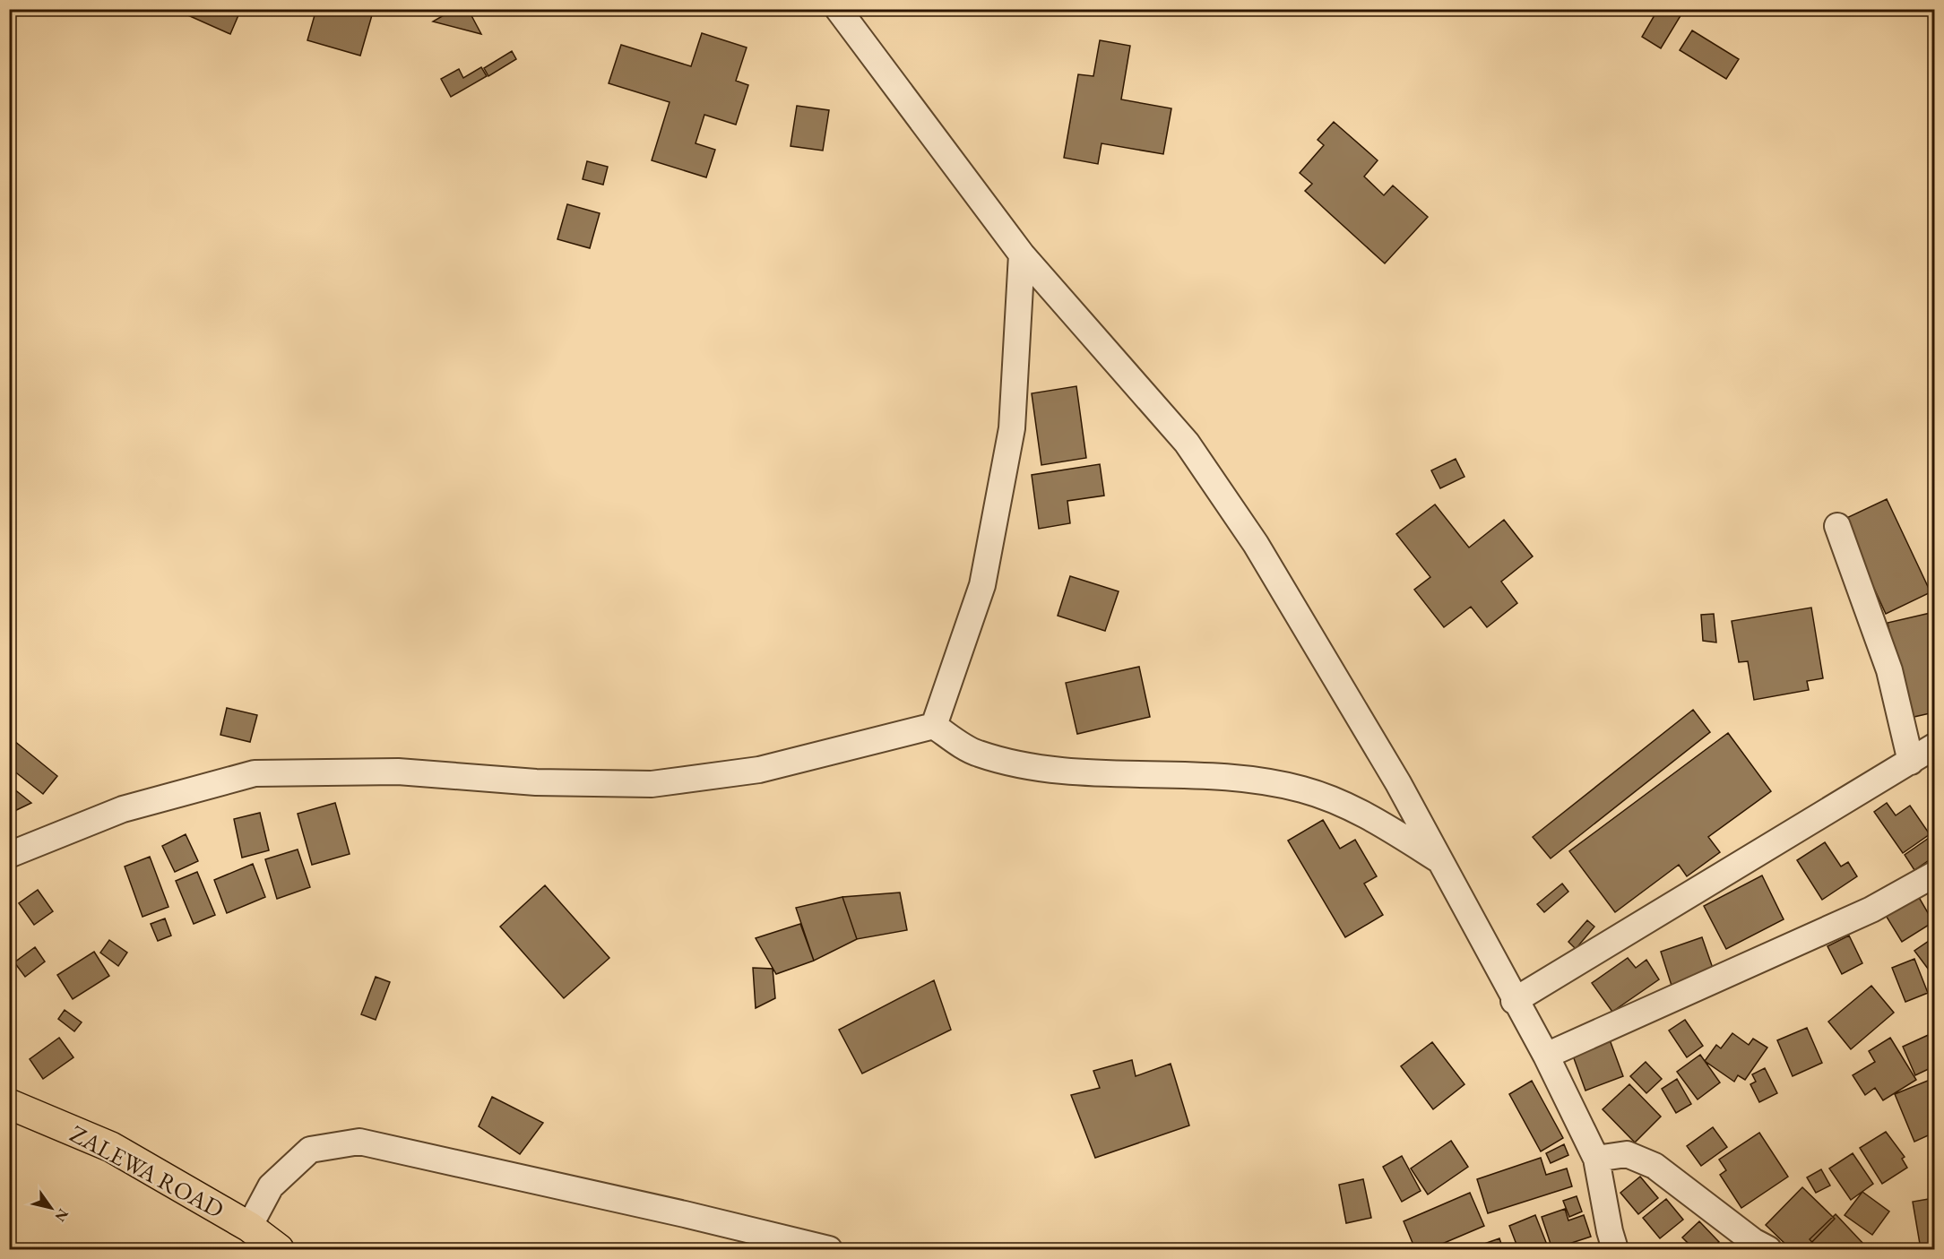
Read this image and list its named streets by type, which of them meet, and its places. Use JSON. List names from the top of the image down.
{
  "streets": {
    "highway": ["ZALEWA ROAD"]
  },
  "north": "bottom right"
}
